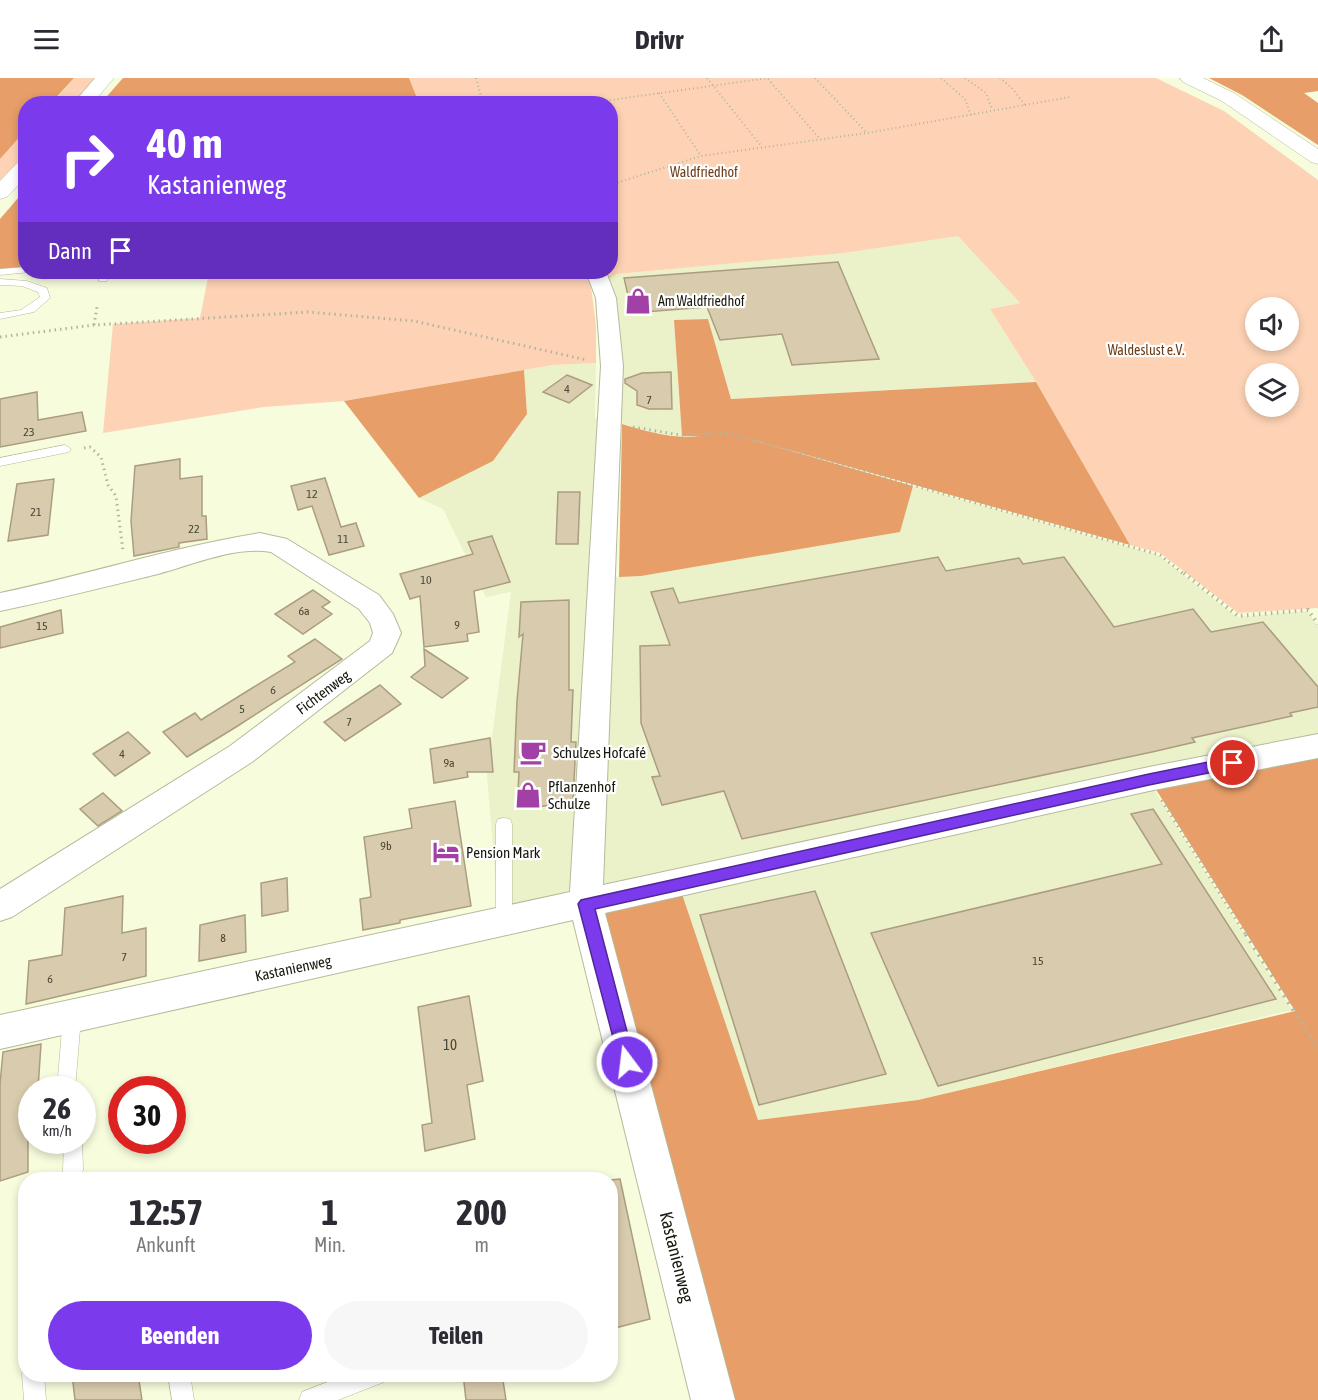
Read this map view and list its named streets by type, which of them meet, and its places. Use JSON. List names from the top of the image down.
{
  "streets": {
    "street": ["Fichtenweg", "Kastanienweg"]
  },
  "parks": ["Waldfriedhof", "Waldeslust e.V."],
  "places": {
    "shop": ["Am Waldfriedhof", "Pflanzenhof Schulze"],
    "cafe": ["Schulzes Hofcafé"],
    "hotel": ["Pension Mark"]
  },
  "house_numbers": [
    "4",
    "7",
    "23",
    "12",
    "21",
    "22",
    "11",
    "10",
    "6a",
    "9",
    "15",
    "6",
    "5",
    "7",
    "4",
    "9a",
    "9b",
    "8",
    "7",
    "15",
    "6",
    "10"
  ],
  "page": {
    "header": "Drivr",
    "turn": ["40 m", "Kastanienweg"],
    "then": "Dann",
    "speed": "26 km/h",
    "limit": "30",
    "eta": [
      "12:57",
      "Ankunft",
      "1",
      "Min.",
      "200",
      "m"
    ],
    "buttons": ["Beenden", "Teilen"]
  }
}
